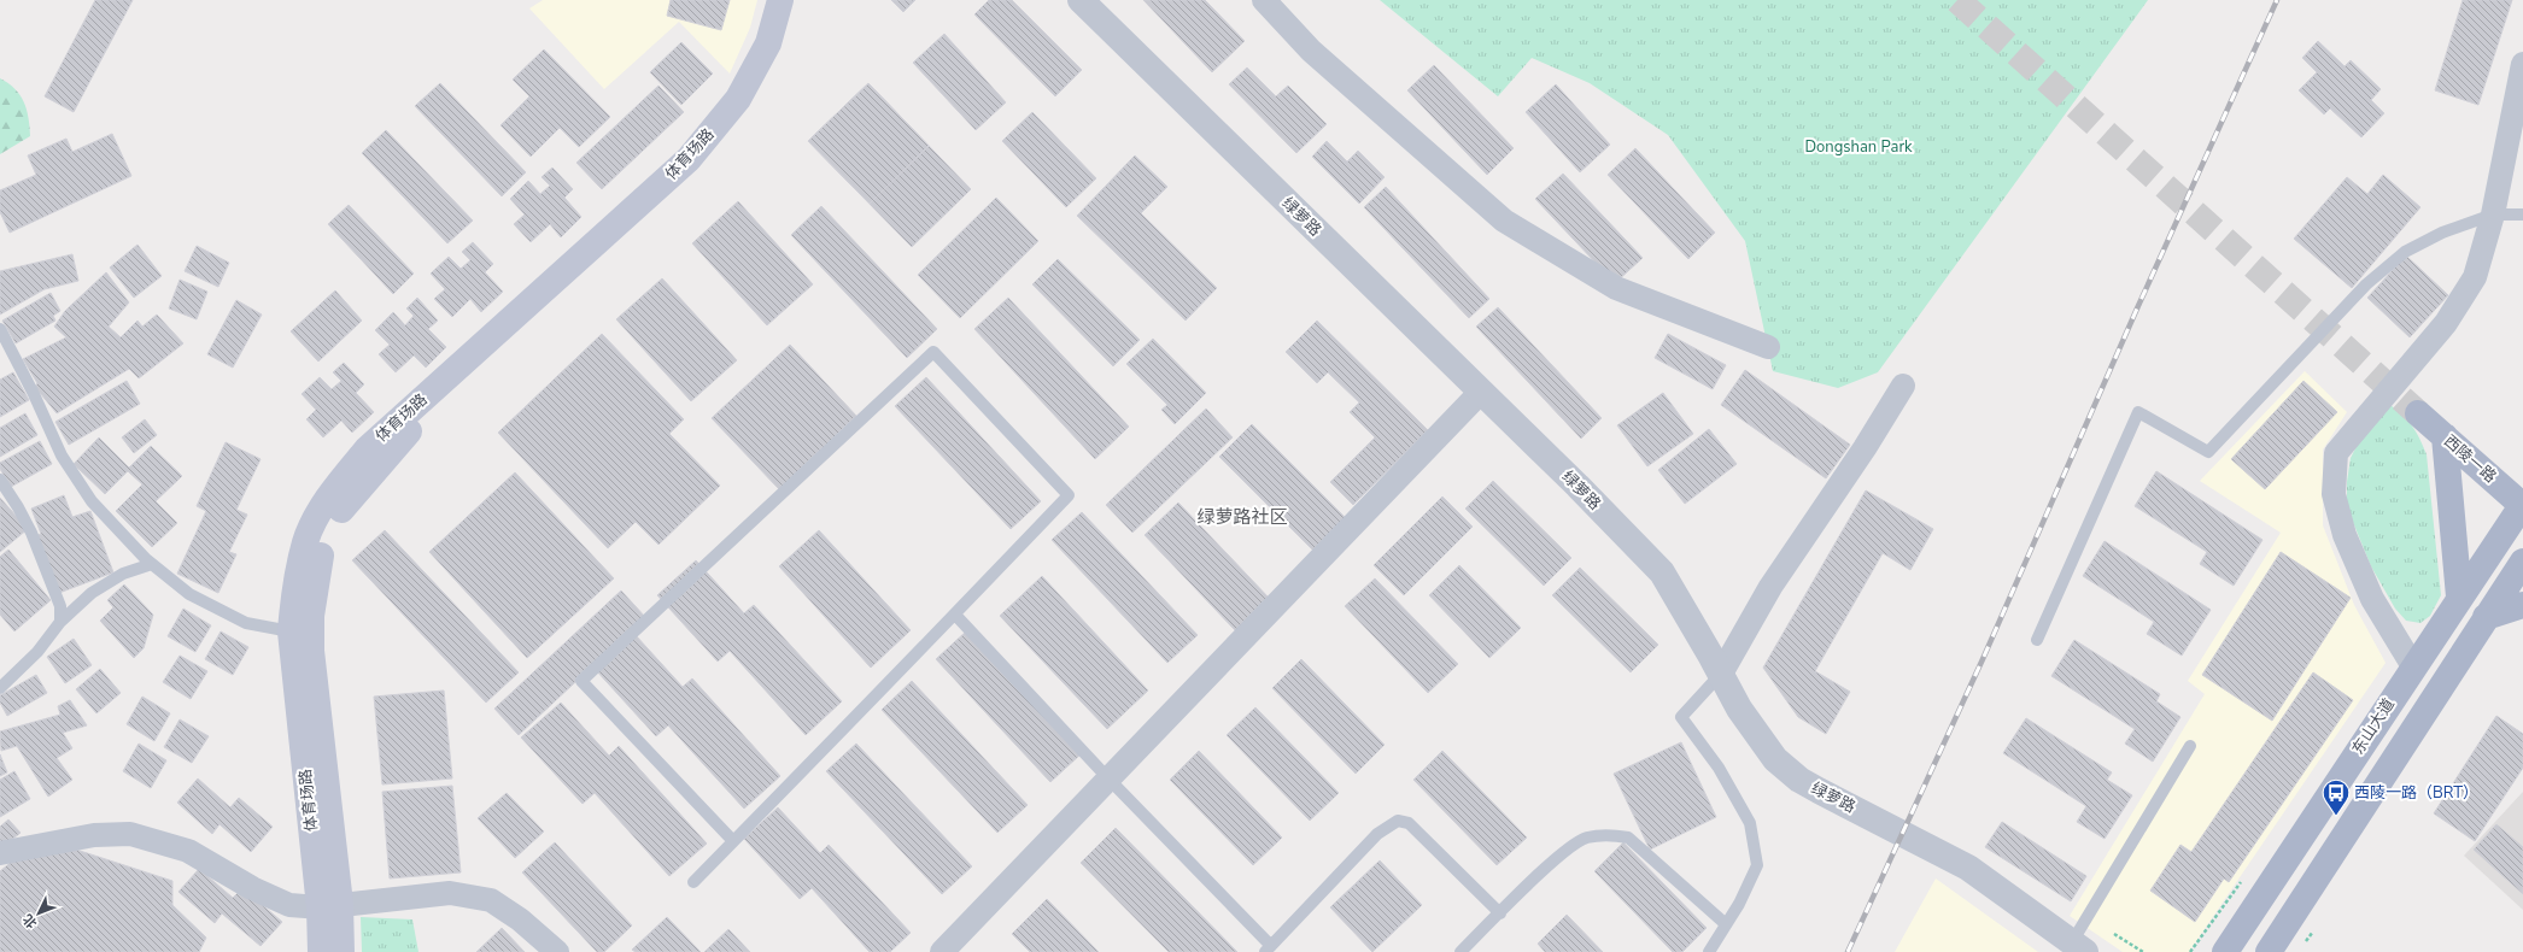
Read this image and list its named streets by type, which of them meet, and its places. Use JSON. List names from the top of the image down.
{
  "streets": {
    "main road": ["体育场路", "西陵一路", "东山大道"],
    "street": ["绿萝路"]
  },
  "crossings": [
    ["西陵一路", "东山大道"]
  ],
  "districts": ["绿萝路社区"],
  "parks": ["Dongshan Park"],
  "places": {
    "bus stop": ["西陵一路（BRT）"]
  },
  "north": "bottom left"
}
